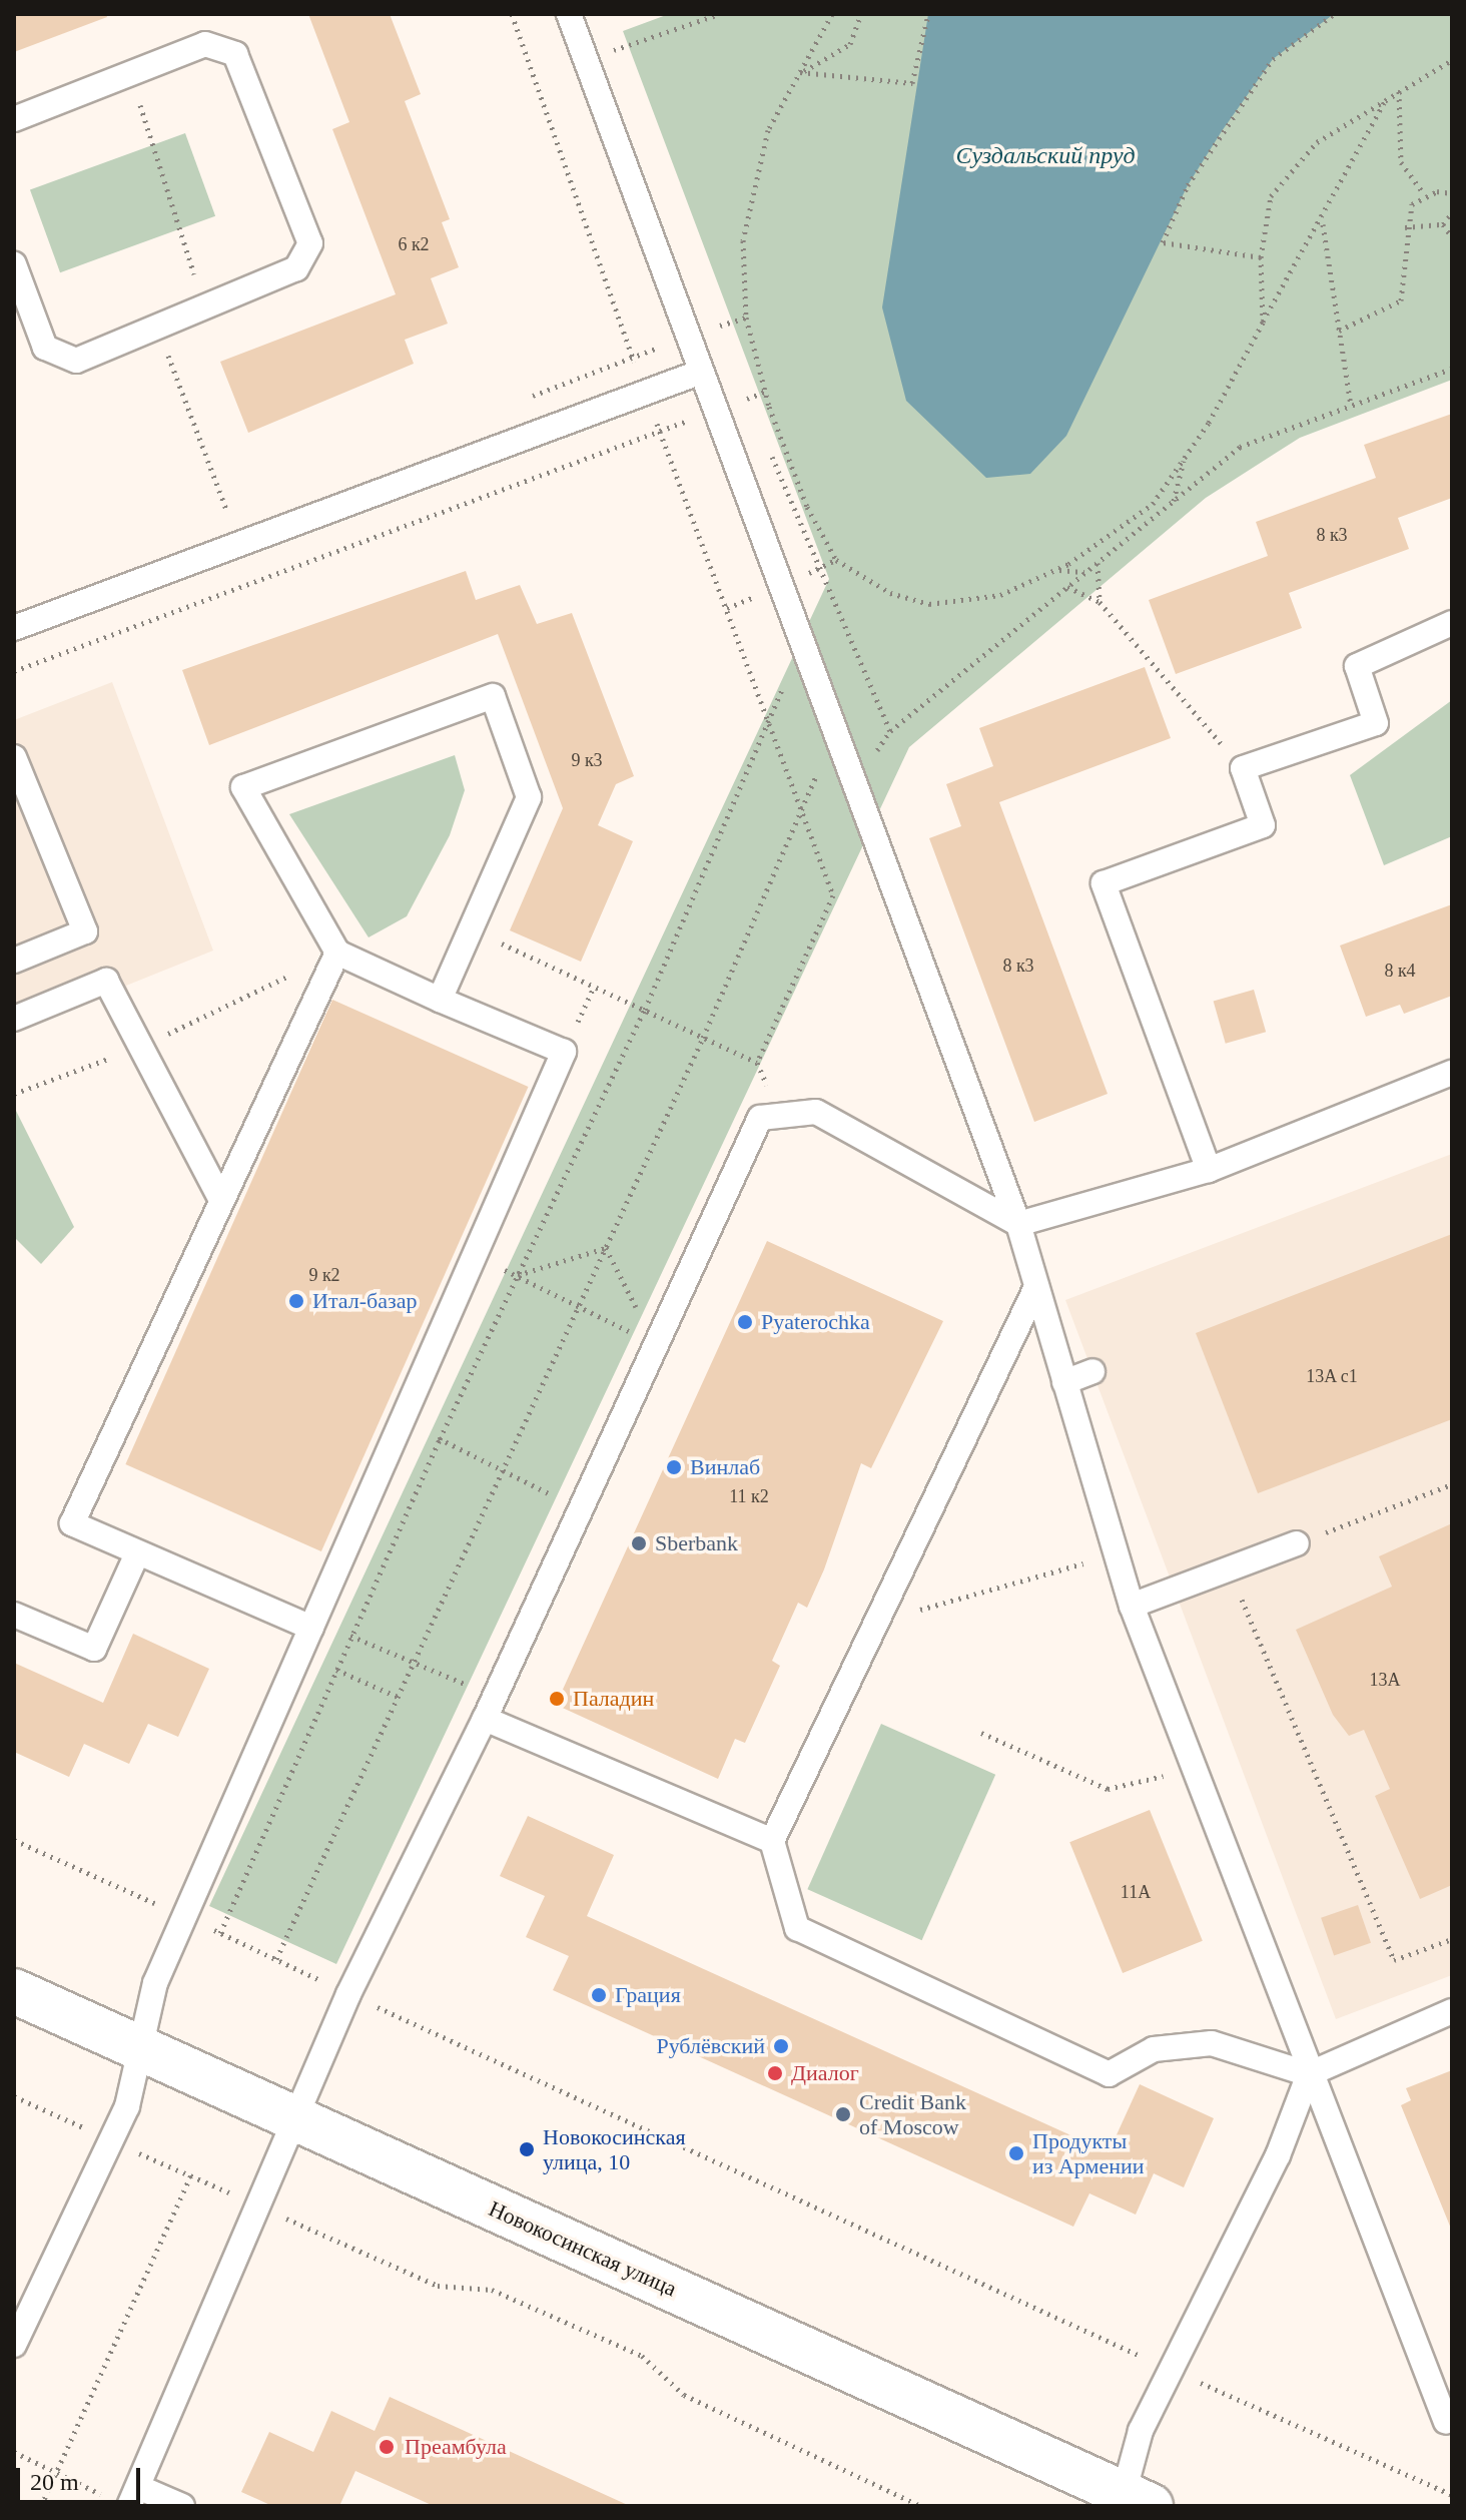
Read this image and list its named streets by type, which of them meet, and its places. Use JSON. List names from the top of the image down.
{
  "streets": {
    "street": ["Новокосинская улица"]
  },
  "water": ["Суздальский пруд"],
  "places": [
    "Итал-базар",
    "Pyaterochka",
    "Винлаб",
    "Sberbank",
    "Паладин",
    "Грация",
    "Рублёвский",
    "Диалог",
    "Credit Bank of Moscow",
    "Новокосинская улица, 10",
    "Продукты из Армении",
    "Преамбула"
  ],
  "house_numbers": [
    "6 к2",
    "8 к3",
    "9 к3",
    "8 к3",
    "8 к4",
    "9 к2",
    "13A c1",
    "11 к2",
    "13А",
    "11А"
  ],
  "scale_bar": "20 m"
}
